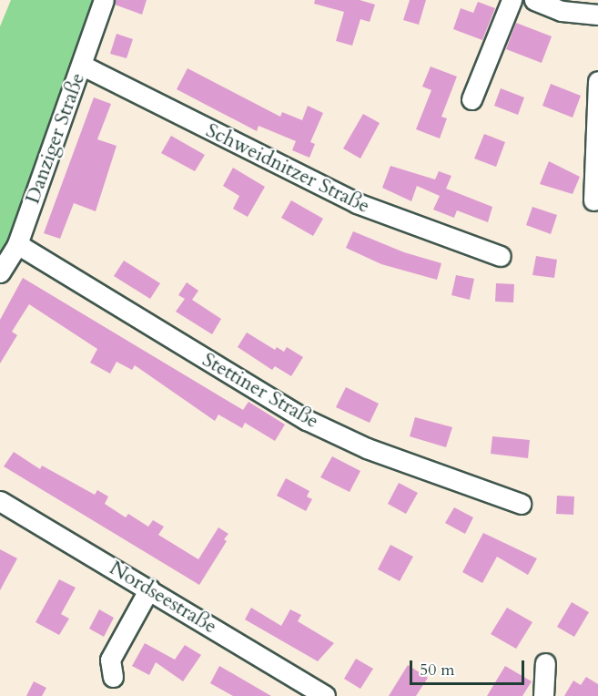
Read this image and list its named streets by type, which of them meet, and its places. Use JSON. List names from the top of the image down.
{
  "streets": {
    "street": [
      "Danziger Straße",
      "Schweidnitzer Straße",
      "Stettiner Straße",
      "Nordseestraße"
    ]
  },
  "crossings": [
    ["Danziger Straße", "Schweidnitzer Straße"],
    ["Danziger Straße", "Stettiner Straße"]
  ],
  "scale_bar": "50 m"
}
